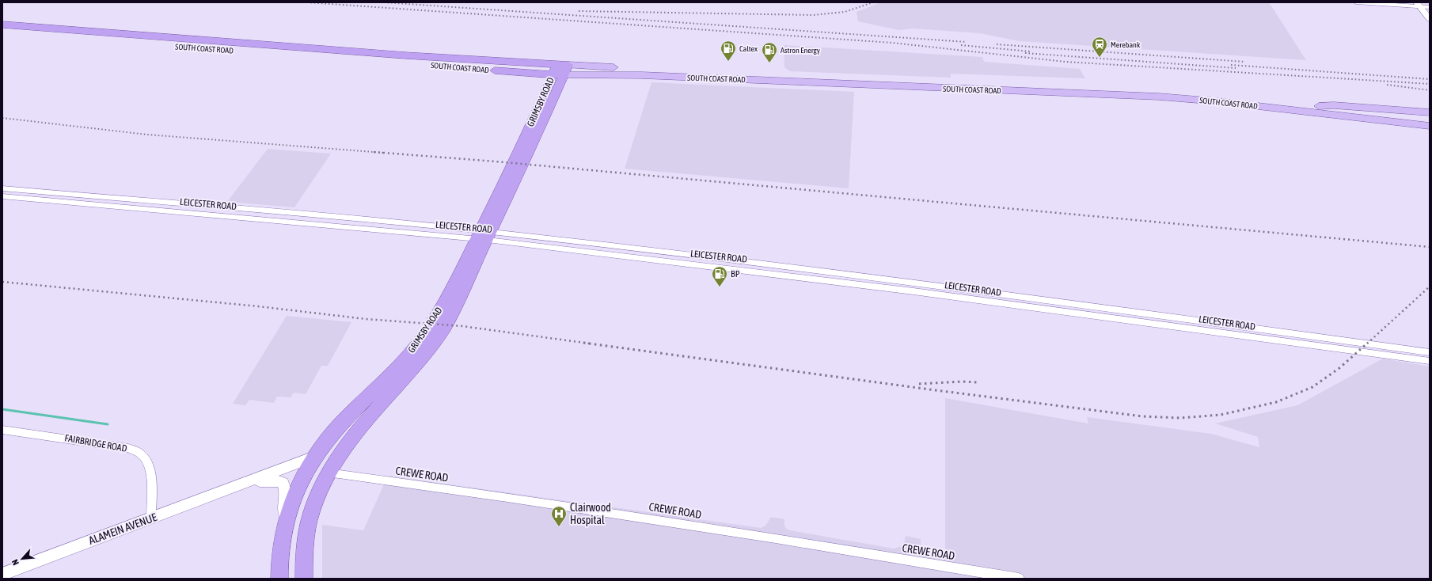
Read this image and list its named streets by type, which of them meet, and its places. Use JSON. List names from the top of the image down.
{
  "streets": {
    "highway": ["SOUTH COAST ROAD", "GRIMSBY ROAD"],
    "street": [
      "LEICESTER ROAD",
      "FAIRBRIDGE ROAD",
      "CREWE ROAD",
      "ALAMEIN AVENUE"
    ]
  },
  "crossings": [
    ["SOUTH COAST ROAD", "GRIMSBY ROAD"],
    ["GRIMSBY ROAD", "LEICESTER ROAD"],
    ["GRIMSBY ROAD", "CREWE ROAD"],
    ["GRIMSBY ROAD", "ALAMEIN AVENUE"],
    ["FAIRBRIDGE ROAD", "ALAMEIN AVENUE"]
  ],
  "places": {
    "station": ["Merebank"],
    "fuel station": ["Caltex", "Astron Energy", "BP"],
    "hospital": ["Clairwood Hospital"]
  },
  "north": "bottom left"
}
